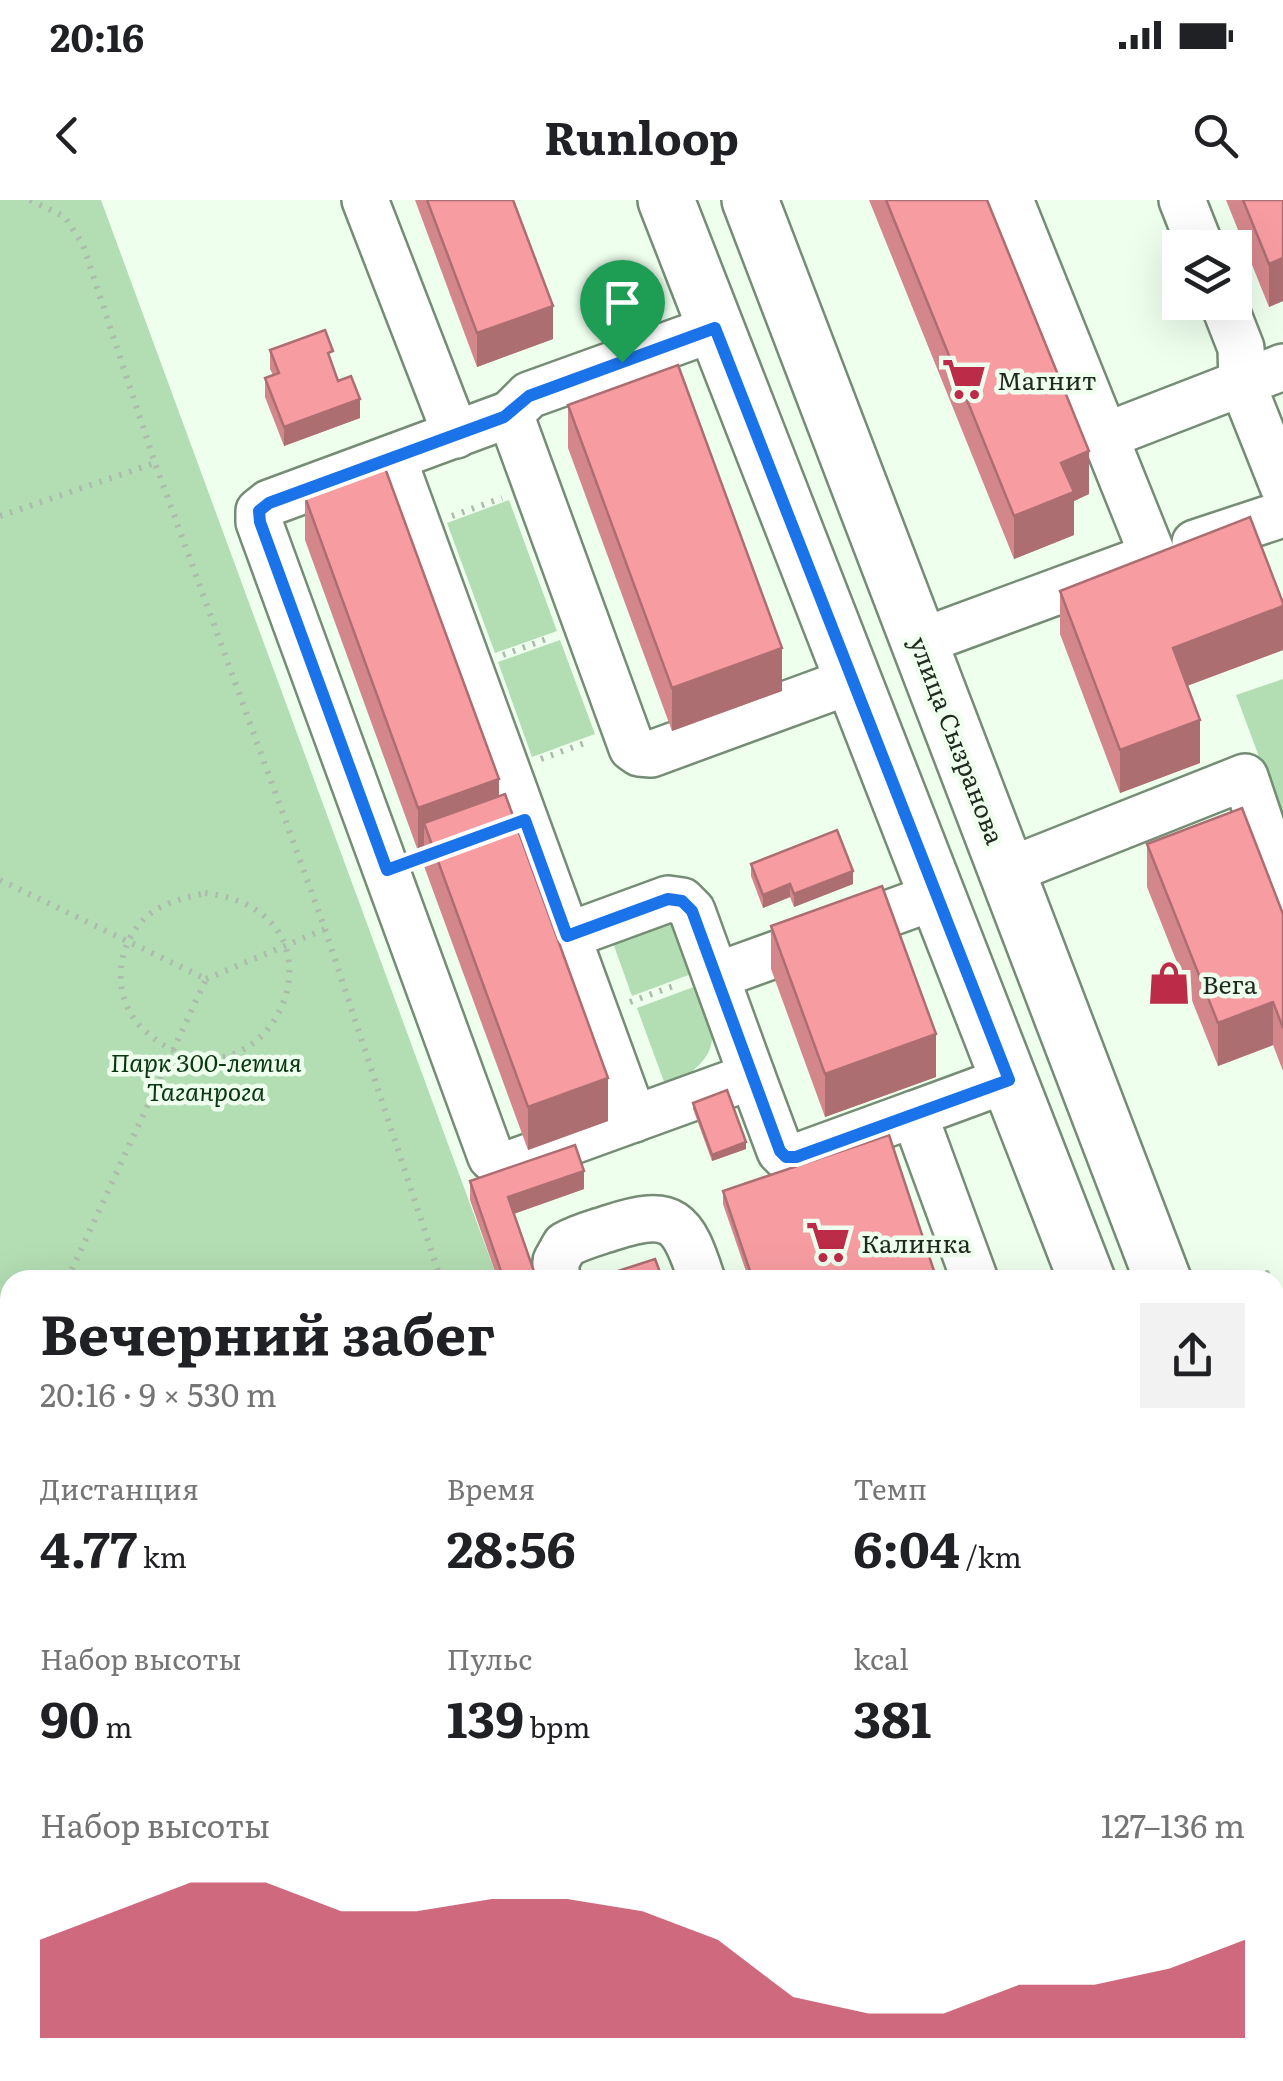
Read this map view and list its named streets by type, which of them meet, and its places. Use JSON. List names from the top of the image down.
{
  "streets": {
    "main road": ["улица Сызранова"]
  },
  "parks": ["Парк 300-летия Таганрога"],
  "places": {
    "supermarket": ["Магнит", "Калинка"],
    "shop": ["Вега"]
  },
  "page": {
    "status": "20:16",
    "header": "Runloop",
    "heading": ["Вечерний забег", "20:16 · 9 × 530 m"],
    "stats": [
      ["Дистанция", "4.77 km"],
      ["Время", "28:56"],
      ["Темп", "6:04 /km"],
      ["Набор высоты", "90 m"],
      ["Пульс", "139 bpm"],
      ["kcal", "381"]
    ],
    "chart": ["Набор высоты", "127–136 m"]
  }
}
